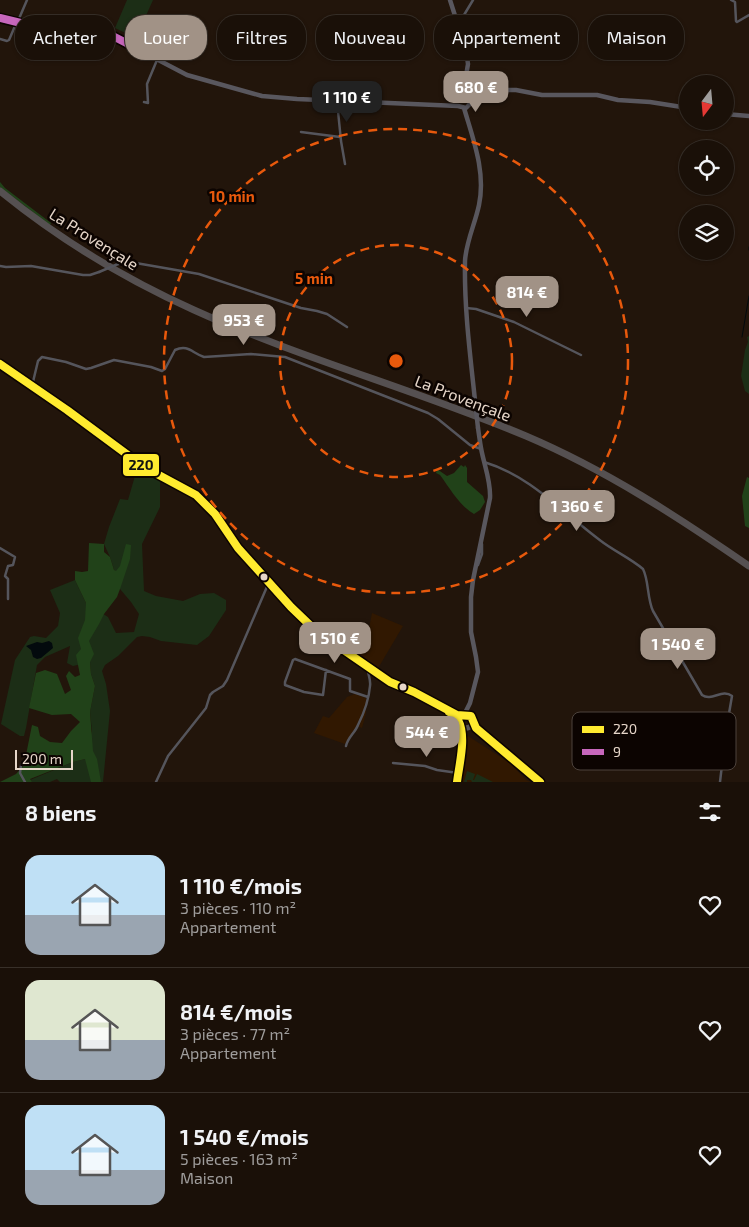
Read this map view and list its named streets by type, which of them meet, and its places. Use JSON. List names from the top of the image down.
{
  "streets": {
    "highway": ["La Provençale"]
  },
  "lines": ["transit line 9", "transit line 220"],
  "legend": ["220", "9"],
  "scale_bar": "200 m",
  "north": "bottom",
  "page": {
    "chip": [
      "Acheter",
      "Louer",
      "Filtres",
      "Nouveau",
      "Appartement",
      "Maison"
    ],
    "price": [
      "680 €",
      "1 110 €",
      "814 €",
      "953 €",
      "1 360 €",
      "1 510 €",
      "1 540 €",
      "544 €"
    ],
    "scale": "200 m",
    "heading": "8 biens",
    "list": [
      {
        "name": "1 110 €/mois",
        "note": "3 pièces · 110 m² · Appartement"
      },
      {
        "name": "814 €/mois",
        "note": "3 pièces · 77 m² · Appartement"
      },
      {
        "name": "1 540 €/mois",
        "note": "5 pièces · 163 m² · Maison"
      }
    ]
  },
  "rings": ["10 min", "5 min"]
}
